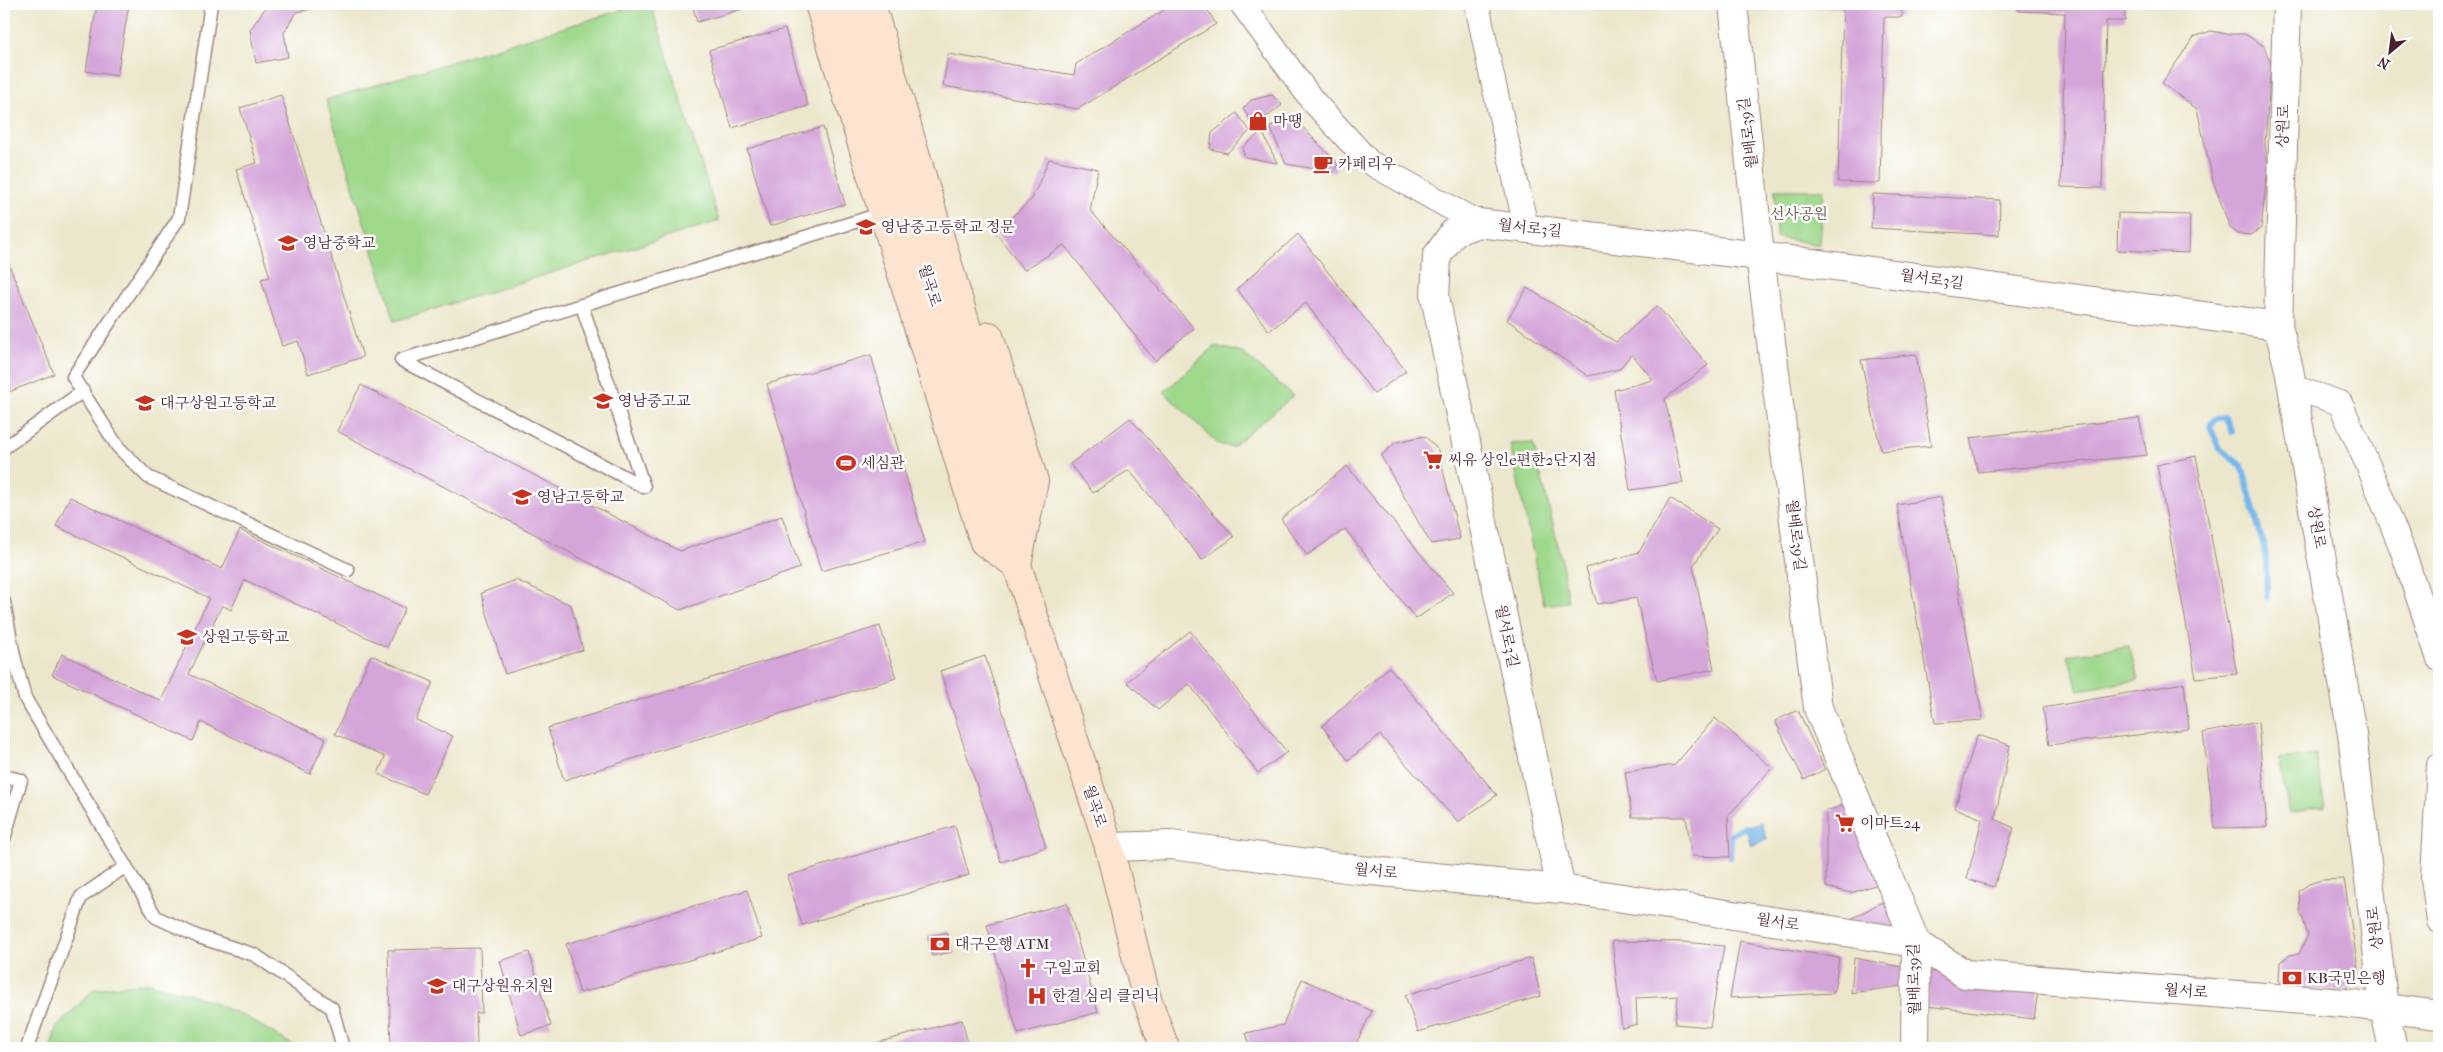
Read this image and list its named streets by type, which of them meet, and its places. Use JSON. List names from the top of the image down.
{
  "streets": {
    "main road": ["월곡로"],
    "street": [
      "상원로",
      "월배로39길",
      "월서로3길",
      "월서로"
    ]
  },
  "crossings": [
    ["상원로", "월서로3길"],
    ["상원로", "월서로"],
    ["월배로39길", "월서로3길"],
    ["월배로39길", "월서로"],
    ["월서로3길", "월서로"],
    ["월곡로", "월서로"]
  ],
  "parks": ["선사공원"],
  "places": {
    "shop": ["마땡"],
    "cafe": ["카페리우"],
    "school or university": [
      "영남중고등학교 정문",
      "영남중학교",
      "영남중고교",
      "대구상원고등학교",
      "영남고등학교",
      "상원고등학교",
      "대구상원유치원"
    ],
    "supermarket": ["씨유 상인e편한2단지점", "이마트24"],
    "sports": ["세심관"],
    "bank": ["대구은행 ATM", "KB국민은행"],
    "church": ["구일교회"],
    "hospital": ["한결 심리 클리닉"]
  },
  "north": "bottom left"
}
